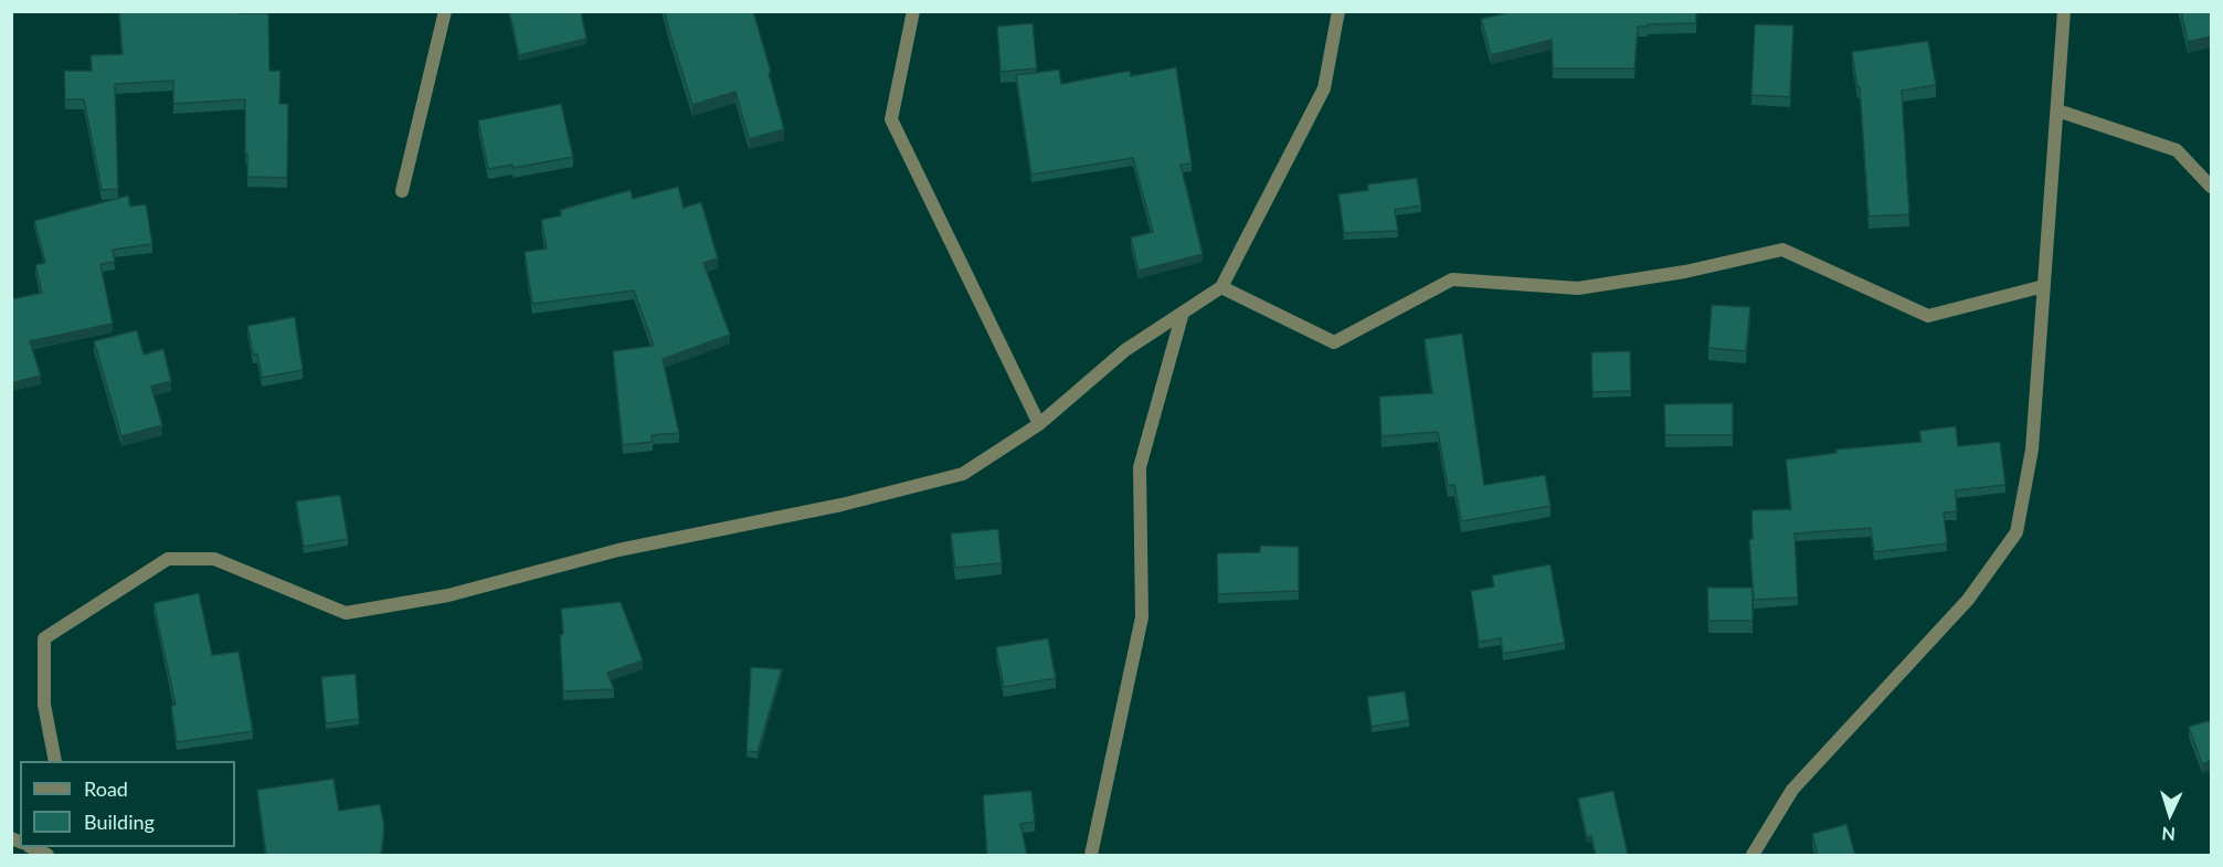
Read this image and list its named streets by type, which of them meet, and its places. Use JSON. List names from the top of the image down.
{
  "legend": ["Road", "Building"],
  "north": "bottom"
}
